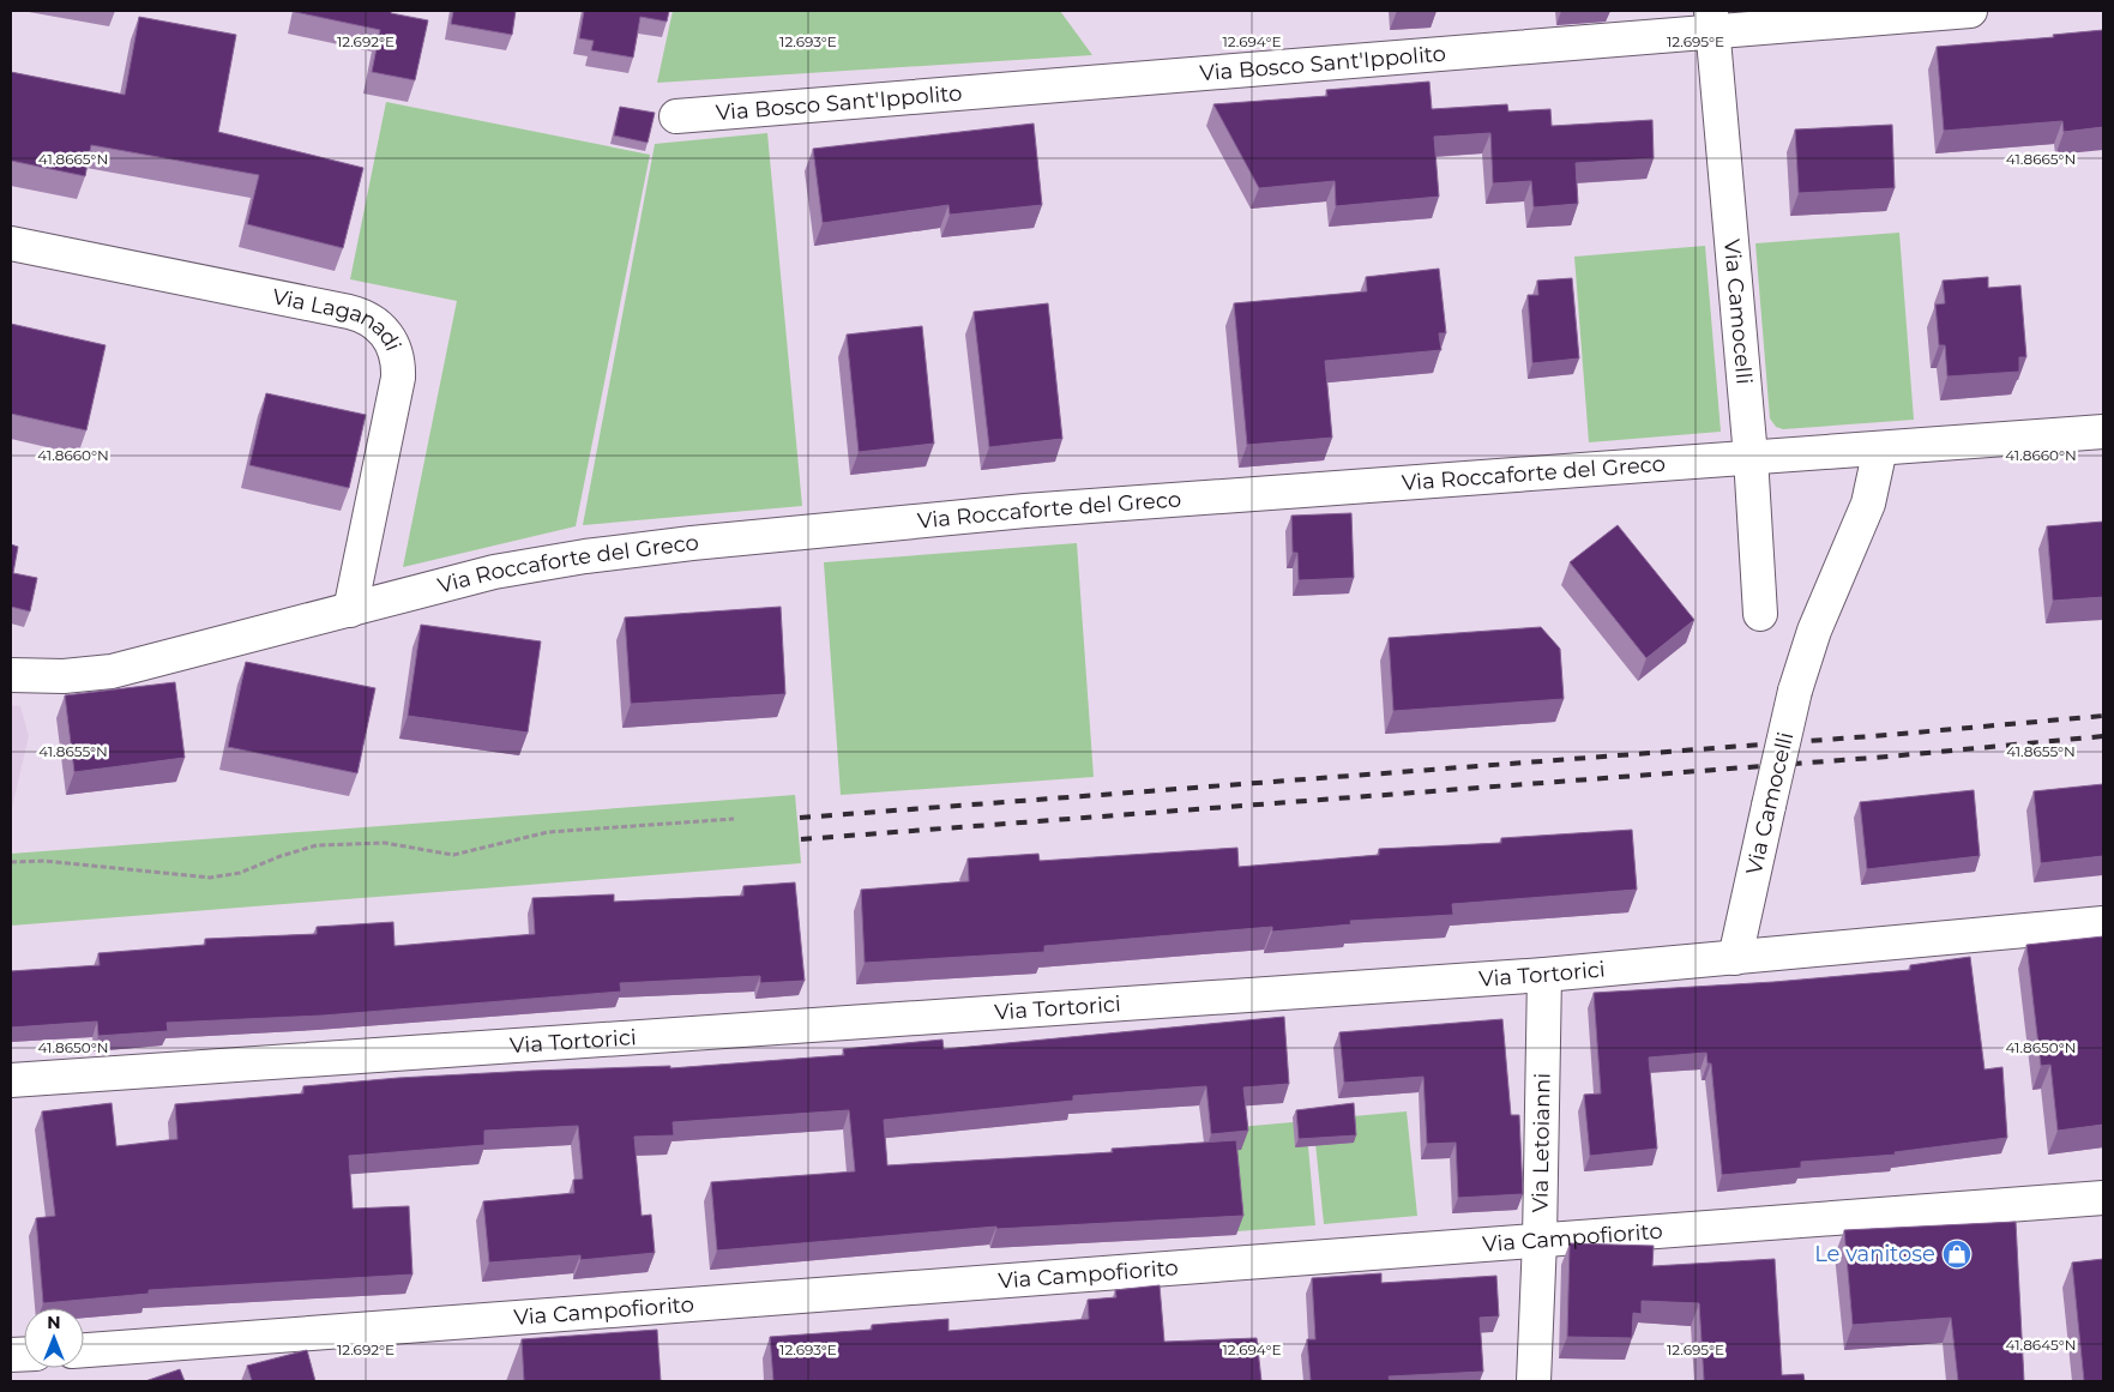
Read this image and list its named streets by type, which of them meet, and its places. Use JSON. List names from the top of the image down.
{
  "streets": {
    "street": [
      "Via Bosco Sant'Ippolito",
      "Via Camocelli",
      "Via Laganadi",
      "Via Roccaforte del Greco",
      "Via Tortorici",
      "Via Letoianni",
      "Via Campofiorito"
    ]
  },
  "crossings": [
    ["Via Bosco Sant'Ippolito", "Via Camocelli"],
    ["Via Camocelli", "Via Roccaforte del Greco"],
    ["Via Camocelli", "Via Tortorici"],
    ["Via Laganadi", "Via Roccaforte del Greco"],
    ["Via Tortorici", "Via Letoianni"],
    ["Via Letoianni", "Via Campofiorito"]
  ],
  "places": {
    "shop": ["Le vanitose"]
  },
  "north": "top",
  "coordinates": [
    "12.692°E",
    "12.693°E",
    "12.694°E",
    "12.695°E",
    "41.8665°N",
    "41.8660°N",
    "41.8655°N",
    "41.8650°N",
    "41.8645°N"
  ]
}
